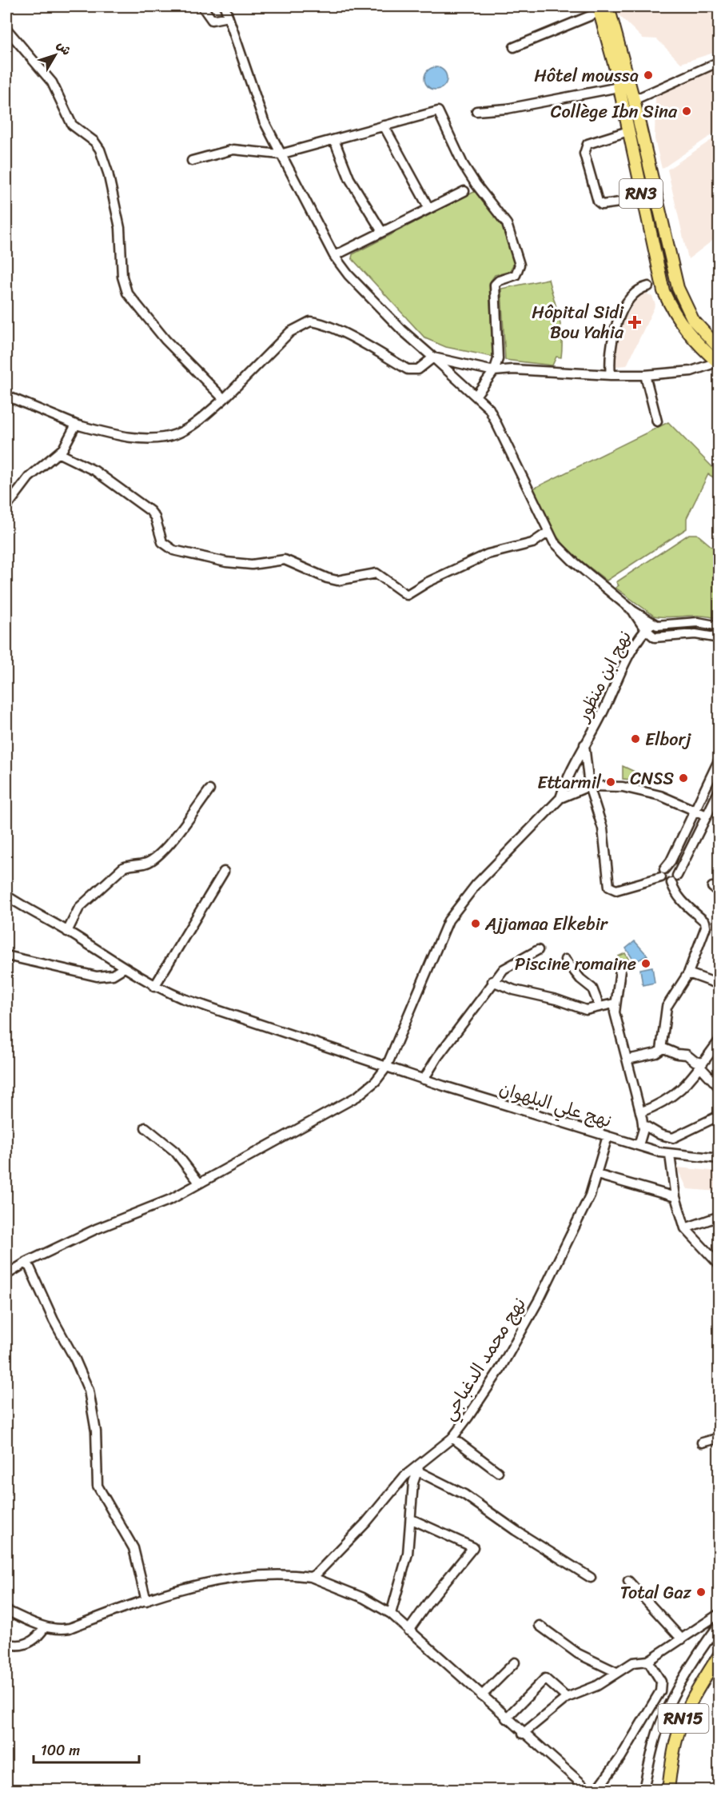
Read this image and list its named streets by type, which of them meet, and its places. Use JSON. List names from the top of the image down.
{
  "streets": {
    "main road": ["RN3", "RN15"],
    "street": ["نهج ابن منظور", "نهج علي البلهوان", "نهج محمد الدغباجي"]
  },
  "crossings": [
    ["نهج علي البلهوان", "نهج محمد الدغباجي"]
  ],
  "places": {
    "other": [
      "Hôtel moussa",
      "Collège Ibn Sina",
      "Elborj",
      "CNSS",
      "Ettarmil",
      "Ajjamaa Elkebir",
      "Piscine romaine",
      "Total Gaz"
    ],
    "health": ["Hôpital Sidi Bou Yahia"]
  },
  "scale_bar": "100 m",
  "north": "top right"
}
